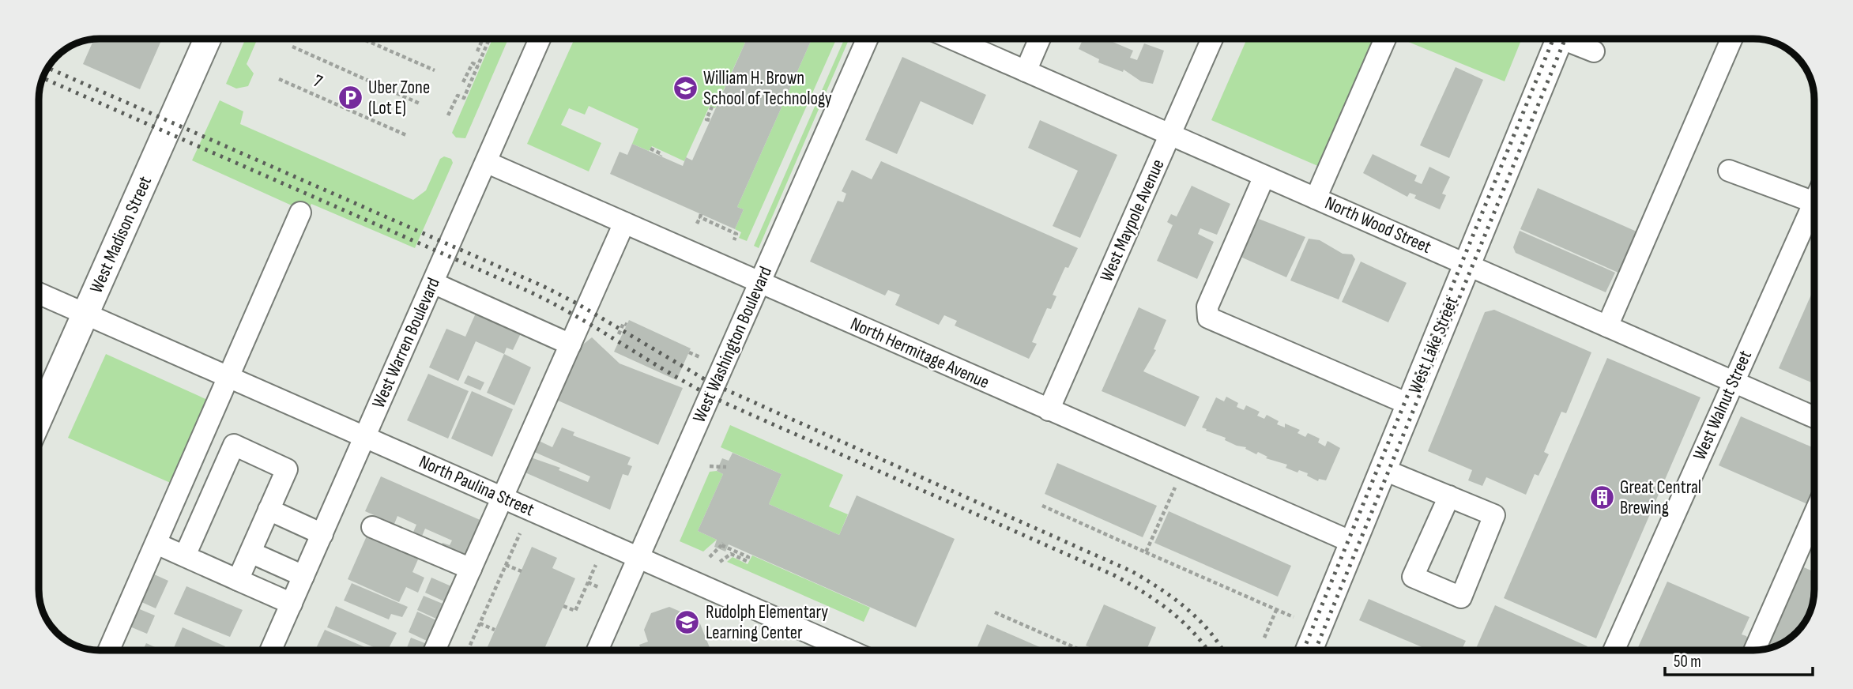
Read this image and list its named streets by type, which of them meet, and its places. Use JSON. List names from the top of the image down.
{
  "streets": {
    "main road": ["West Madison Street", "West Lake Street"],
    "street": [
      "West Maypole Avenue",
      "North Wood Street",
      "West Warren Boulevard",
      "West Washington Boulevard",
      "North Hermitage Avenue",
      "West Walnut Street",
      "North Paulina Street"
    ],
    "path": ["7"]
  },
  "crossings": [
    ["West Maypole Avenue", "North Wood Street"],
    ["West Maypole Avenue", "North Hermitage Avenue"],
    ["North Wood Street", "West Lake Street"],
    ["North Wood Street", "West Walnut Street"],
    ["West Madison Street", "North Paulina Street"],
    ["West Warren Boulevard", "North Hermitage Avenue"],
    ["West Warren Boulevard", "North Paulina Street"],
    ["West Washington Boulevard", "North Hermitage Avenue"],
    ["West Washington Boulevard", "North Paulina Street"],
    ["West Lake Street", "North Hermitage Avenue"]
  ],
  "places": {
    "school or university": ["William H. Brown School of Technology", "Rudolph Elementary Learning Center"],
    "parking": ["Uber Zone (Lot E)"],
    "building": ["Great Central Brewing"]
  },
  "scale_bar": "50 m"
}
